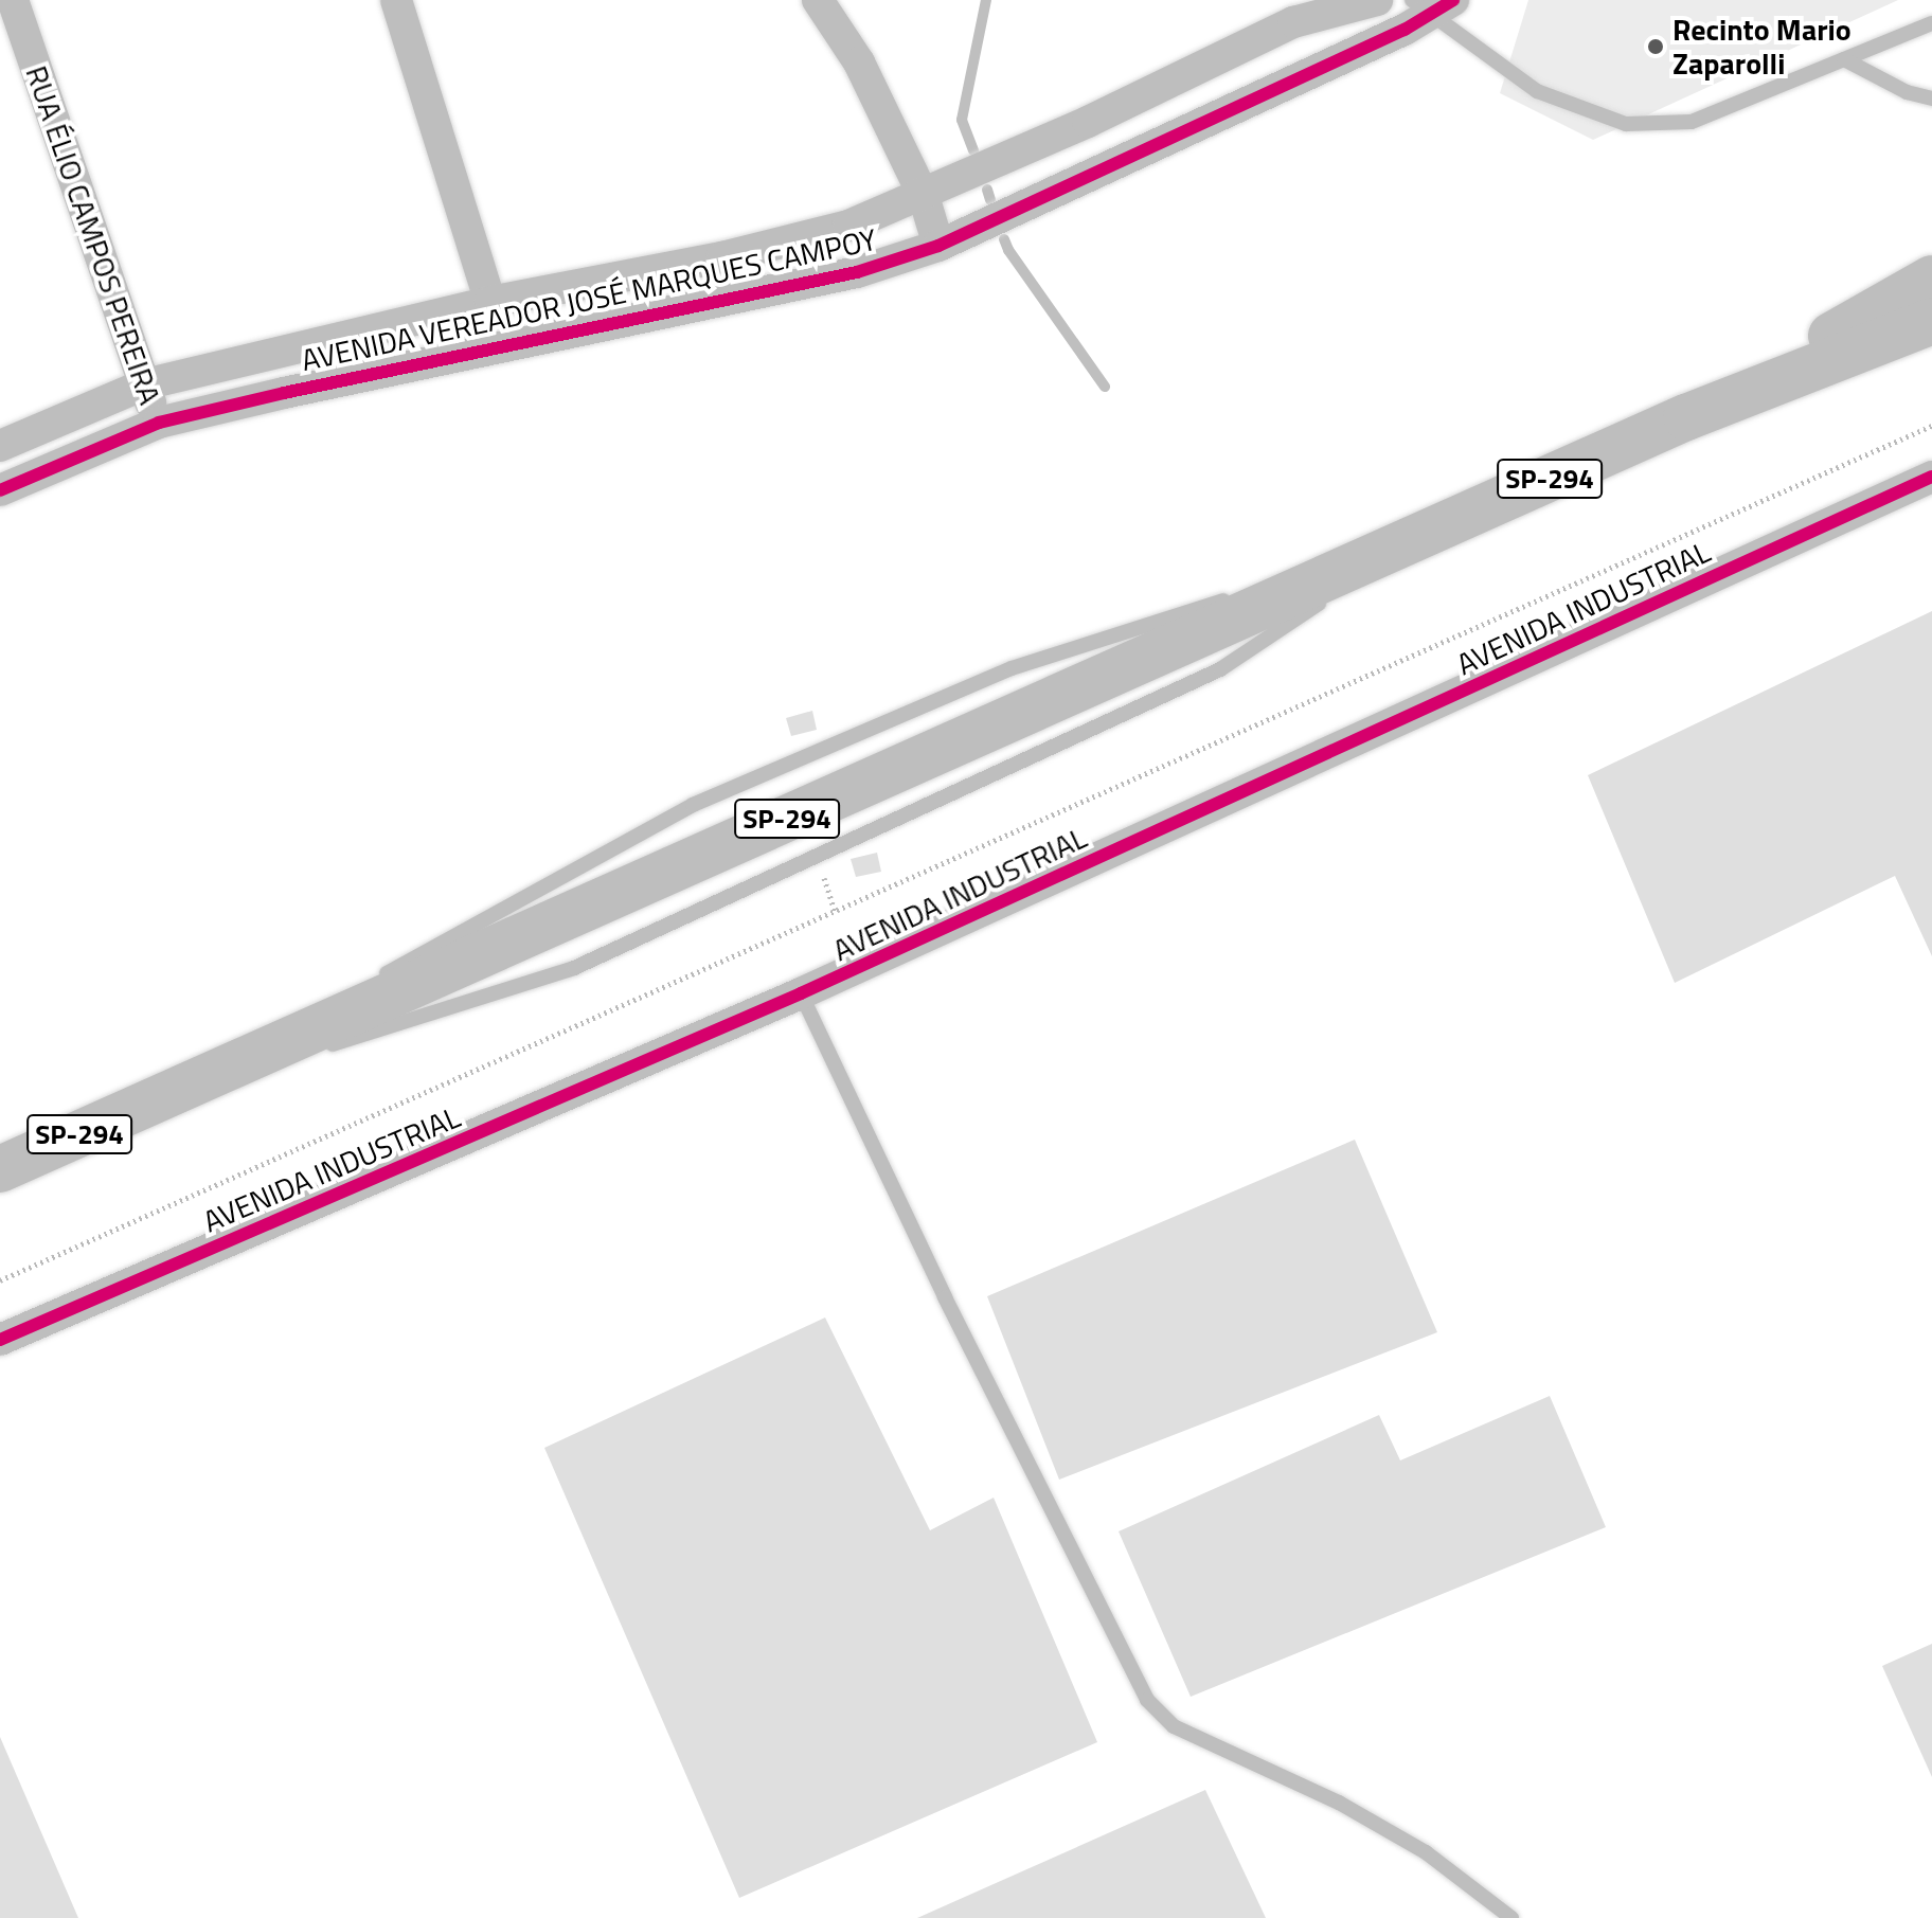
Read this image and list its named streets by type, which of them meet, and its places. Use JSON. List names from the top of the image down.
{
  "streets": {
    "highway": ["SP-294"],
    "street": ["RUA ÉLIO CAMPOS PEREIRA", "AVENIDA VEREADOR JOSÉ MARQUES CAMPOY", "AVENIDA INDUSTRIAL"]
  },
  "crossings": [
    ["RUA ÉLIO CAMPOS PEREIRA", "AVENIDA VEREADOR JOSÉ MARQUES CAMPOY"]
  ],
  "places": ["Recinto Mario Zaparolli"]
}
